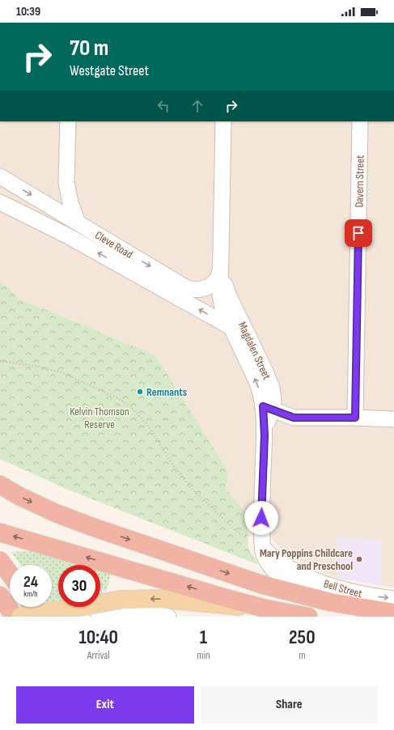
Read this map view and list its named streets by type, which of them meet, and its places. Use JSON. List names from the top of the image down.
{
  "streets": {
    "highway": ["Bell Street"],
    "street": ["Davern Street", "Cleve Road", "Magdalen Street"]
  },
  "crossings": [
    ["Cleve Road", "Magdalen Street"],
    ["Magdalen Street", "Bell Street"]
  ],
  "one_way": ["Bell Street"],
  "parks": ["Kelvin Thomson Reserve"],
  "places": ["Remnants", "Mary Poppins Childcare and Preschool"],
  "page": {
    "status": "10:39",
    "turn": ["70 m", "Westgate Street"],
    "speed": "24 km/h",
    "limit": "30",
    "eta": [
      "10:40",
      "Arrival",
      "1",
      "min",
      "250",
      "m"
    ],
    "buttons": ["Exit", "Share"]
  }
}
